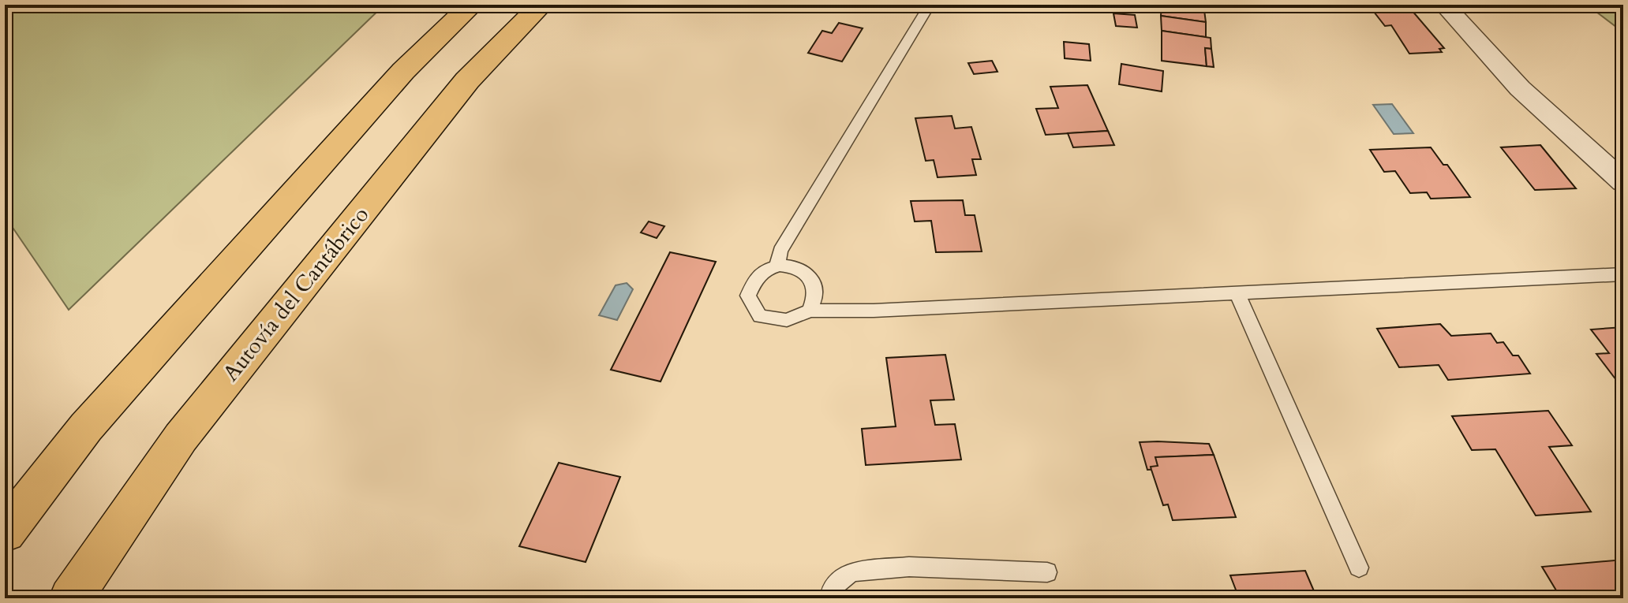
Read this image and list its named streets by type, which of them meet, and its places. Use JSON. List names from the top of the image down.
{
  "streets": {
    "highway": ["Autovía del Cantábrico"]
  }
}
